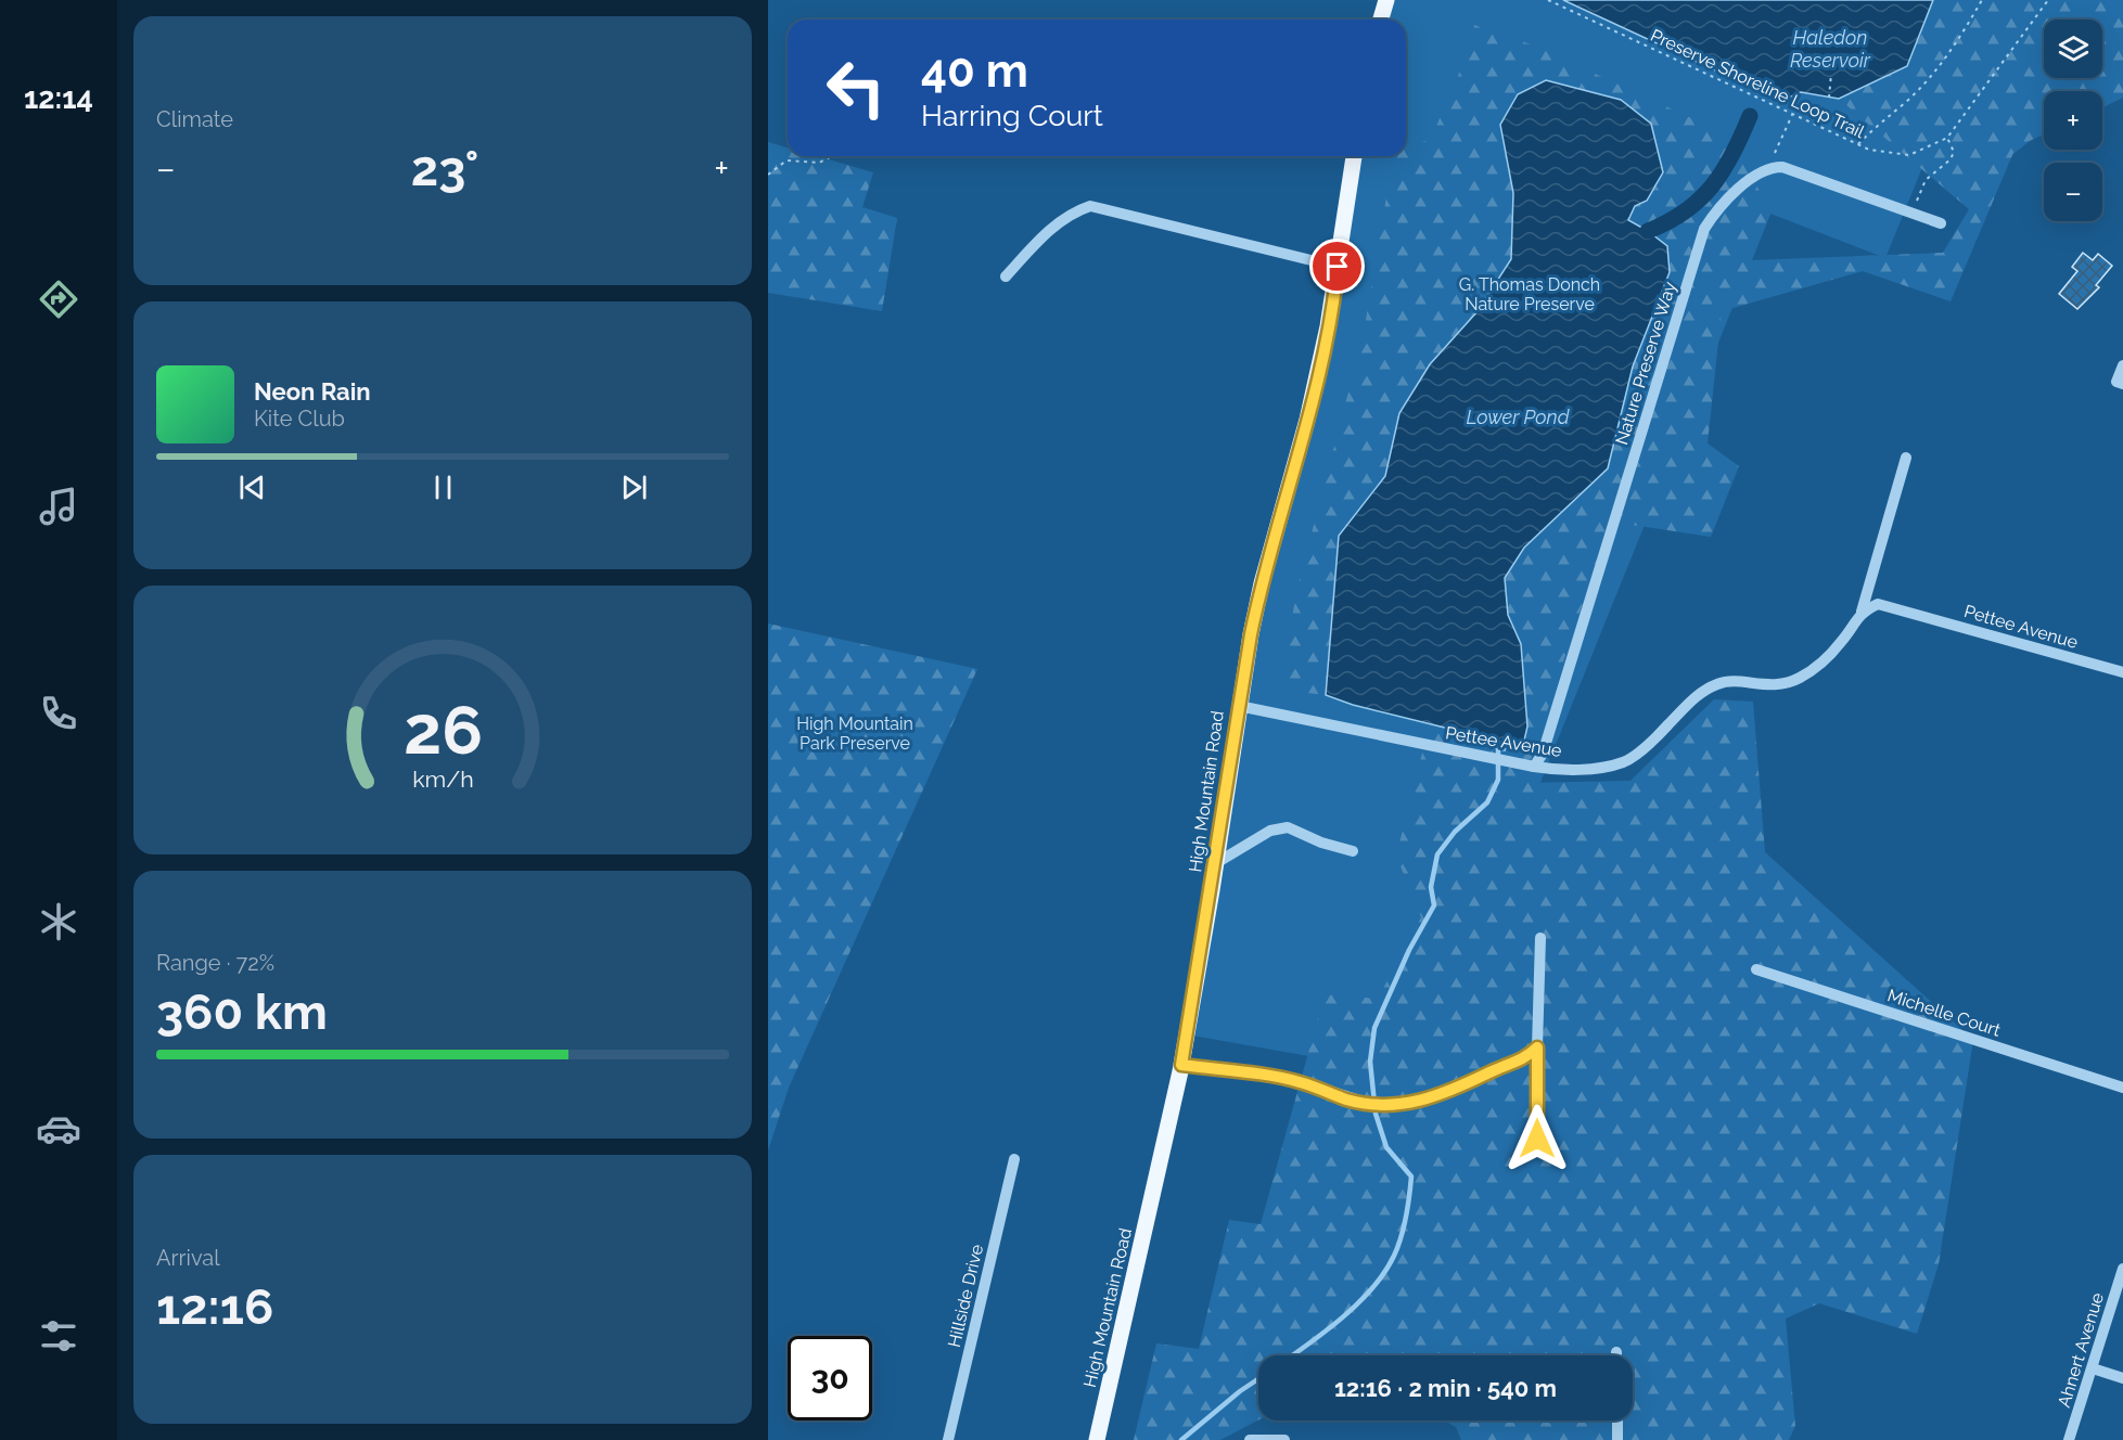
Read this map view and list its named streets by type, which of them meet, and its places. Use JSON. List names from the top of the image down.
{
  "streets": {
    "main road": ["High Mountain Road"],
    "street": [
      "Nature Preserve Way",
      "Pettee Avenue",
      "Michelle Court",
      "Hillside Drive",
      "Ahnert Avenue"
    ],
    "path": ["Preserve Shoreline Loop Trail"]
  },
  "crossings": [
    ["Nature Preserve Way", "Pettee Avenue"],
    ["Pettee Avenue", "High Mountain Road"]
  ],
  "water": ["Haledon Reservoir", "Lower Pond"],
  "parks": ["G. Thomas Donch Nature Preserve", "High Mountain Park Preserve"],
  "page": {
    "tabs": "12:14",
    "tile": [
      "Climate",
      ["Range · 72%", "360 km"],
      ["Arrival", "12:16"]
    ],
    "map_buttons": ["+", "−"],
    "turn": ["40 m", "Harring Court"],
    "heat": ["−", "23°", "+"],
    "song": ["Neon Rain", "Kite Club"],
    "limit": "30",
    "trip": "12:16 · 2 min · 540 m",
    "gauge": ["26", "km/h"]
  }
}
